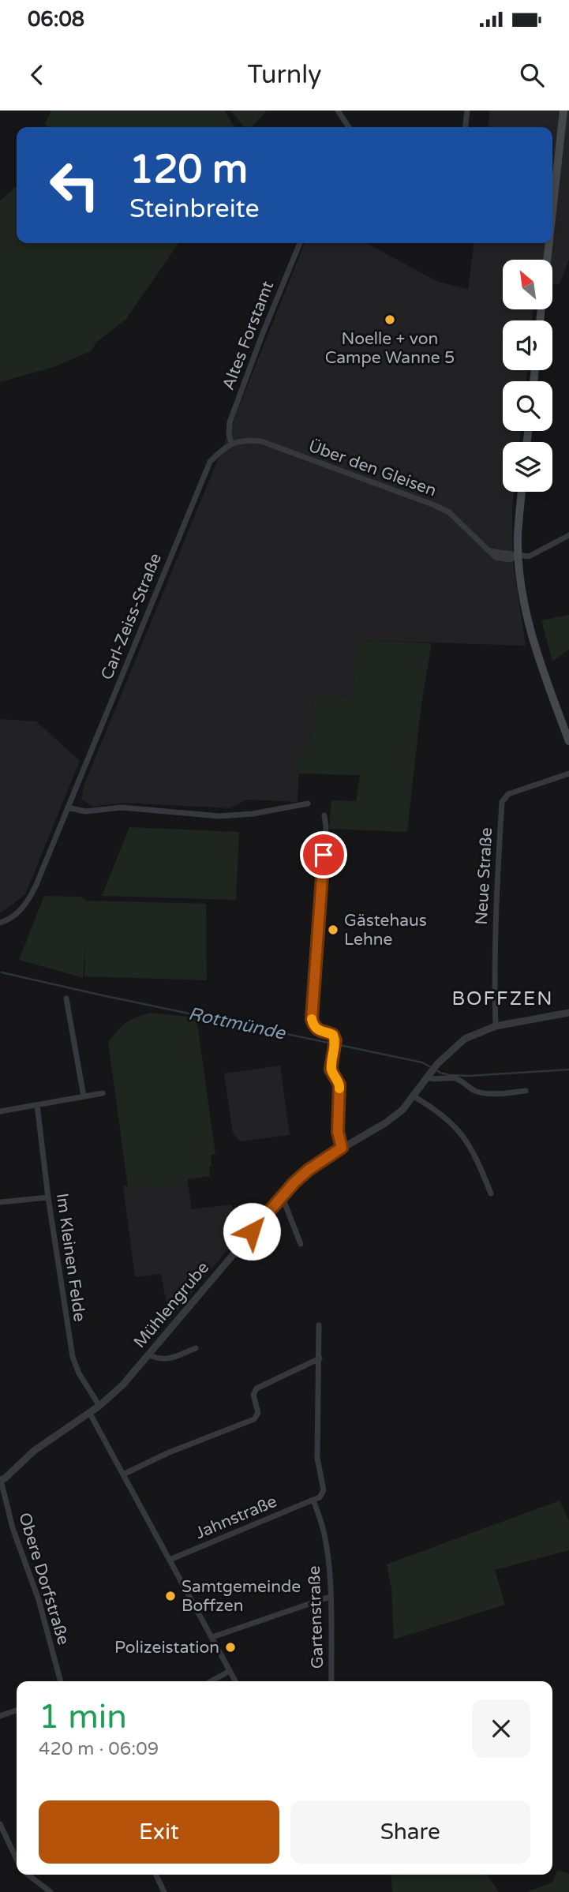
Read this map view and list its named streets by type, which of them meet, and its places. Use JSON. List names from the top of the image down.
{
  "streets": {
    "street": [
      "Altes Forstamt",
      "Über den Gleisen",
      "Carl-Zeiss-Straße",
      "Neue Straße",
      "Im Kleinen Felde",
      "Mühlengrube",
      "Jahnstraße",
      "Obere Dorfstraße",
      "Gartenstraße"
    ]
  },
  "crossings": [
    ["Altes Forstamt", "Über den Gleisen"],
    ["Altes Forstamt", "Carl-Zeiss-Straße"],
    ["Über den Gleisen", "Carl-Zeiss-Straße"],
    ["Neue Straße", "Mühlengrube"],
    ["Im Kleinen Felde", "Mühlengrube"],
    ["Mühlengrube", "Obere Dorfstraße"],
    ["Jahnstraße", "Gartenstraße"]
  ],
  "districts": ["BOFFZEN"],
  "water": ["Rottmünde"],
  "places": [
    "Noelle + von Campe Wanne 5",
    "Gästehaus Lehne",
    "Samtgemeinde Boffzen",
    "Polizeistation"
  ],
  "north": "top left",
  "page": {
    "status": "06:08",
    "header": "Turnly",
    "turn": ["120 m", "Steinbreite"],
    "heading": ["1 min", "420 m · 06:09"],
    "buttons": ["Exit", "Share"]
  }
}
